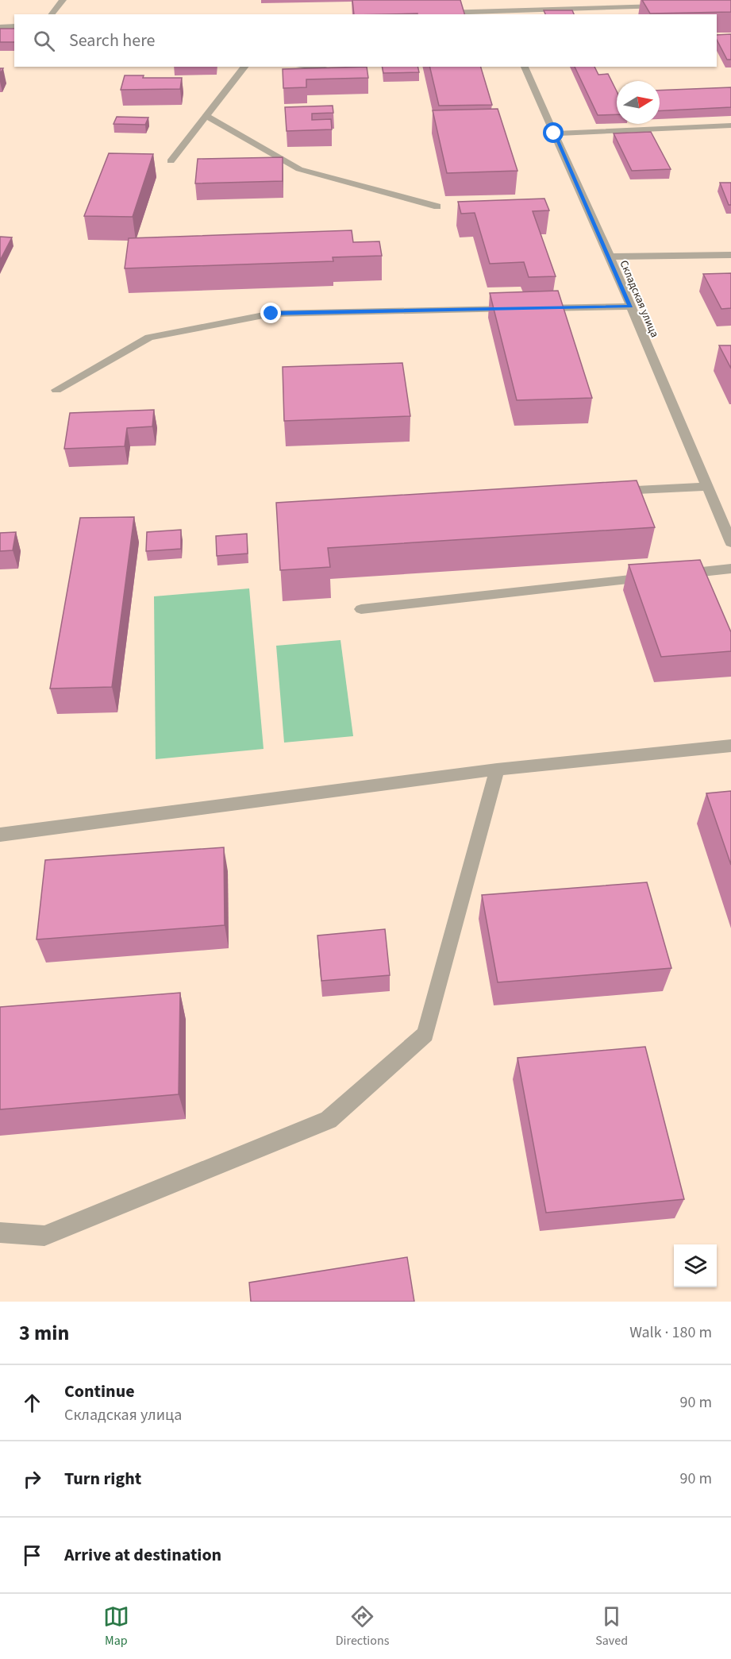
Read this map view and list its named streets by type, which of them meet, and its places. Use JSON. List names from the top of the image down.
{
  "streets": {
    "street": ["Складская улица"]
  },
  "north": "right",
  "page": {
    "search": "Search here",
    "heading": ["3 min", "Walk · 180 m"],
    "list": [
      ["Continue", "Складская улица", "90 m"],
      ["Turn right", "90 m"],
      "Arrive at destination"
    ],
    "nav": ["Map", "Directions", "Saved"]
  }
}
